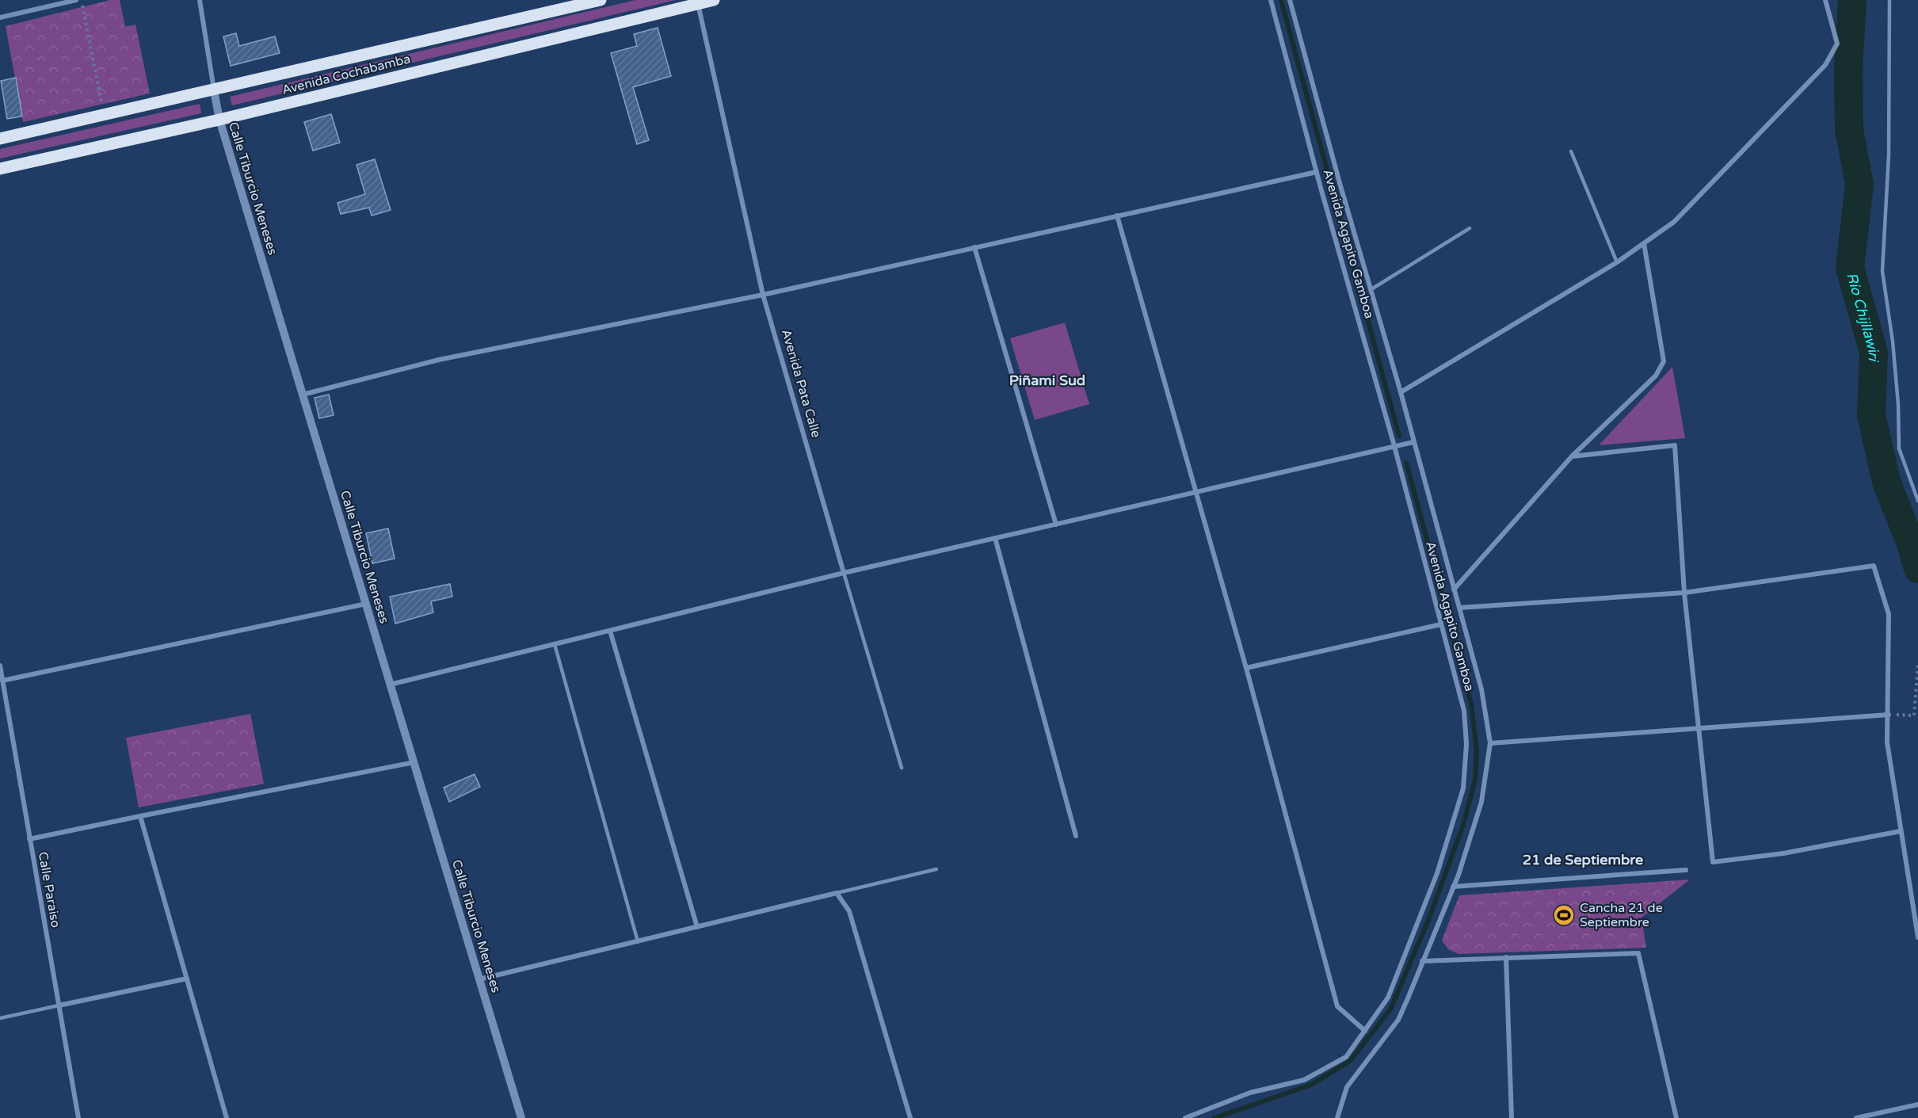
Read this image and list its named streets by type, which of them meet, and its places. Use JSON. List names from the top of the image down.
{
  "streets": {
    "main road": ["Avenida Cochabamba"],
    "street": [
      "Calle Tiburcio Meneses",
      "Avenida Agapito Gamboa",
      "Avenida Pata Calle",
      "Calle Paraiso"
    ]
  },
  "crossings": [
    ["Avenida Cochabamba", "Calle Tiburcio Meneses"],
    ["Avenida Cochabamba", "Avenida Pata Calle"]
  ],
  "districts": ["Piñami Sud", "21 de Septiembre"],
  "water": ["Río Chijllawiri"],
  "places": {
    "sports": ["Cancha 21 de Septiembre"]
  }
}
